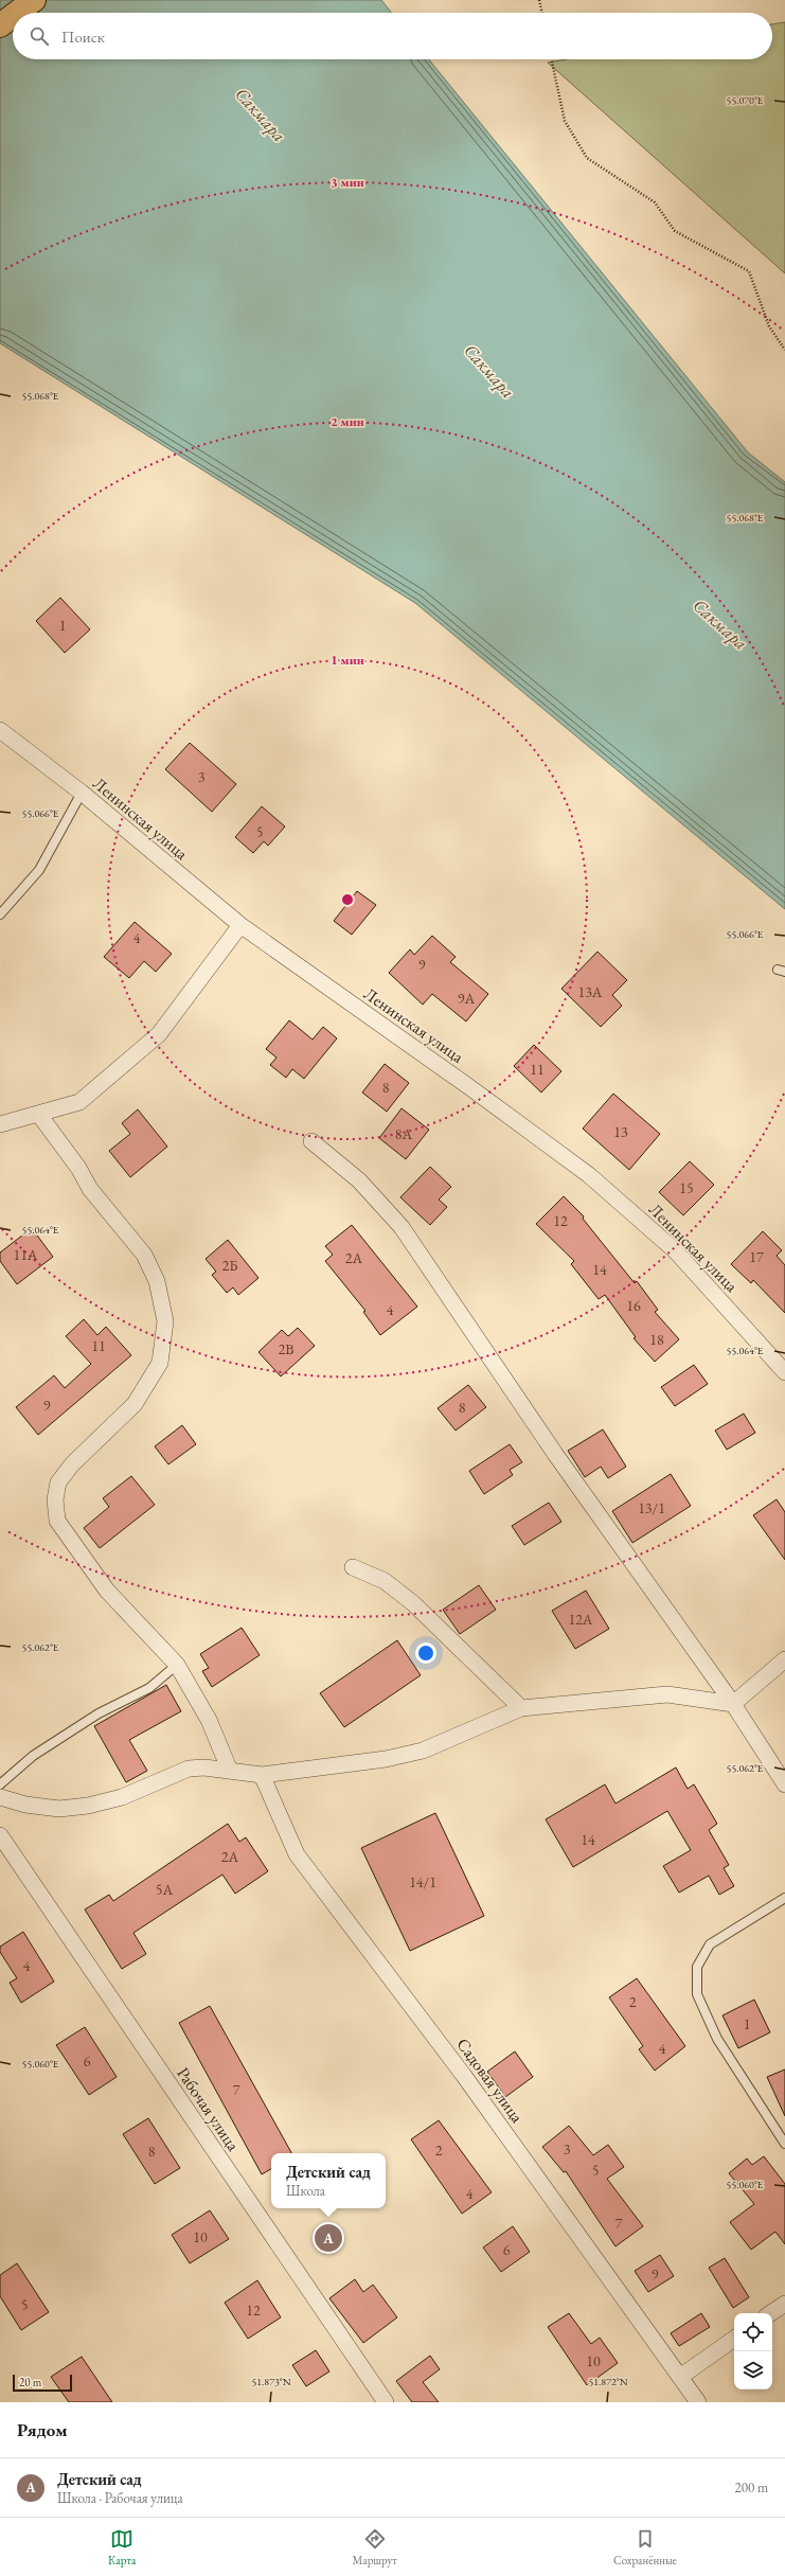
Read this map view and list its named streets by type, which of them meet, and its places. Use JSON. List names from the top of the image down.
{
  "streets": {
    "street": ["Ленинская улица", "Садовая улица", "Рабочая улица"]
  },
  "water": ["Сакмара"],
  "house_numbers": [
    "1",
    "3",
    "5",
    "4",
    "9",
    "13А",
    "9А",
    "11",
    "8",
    "13",
    "8А",
    "15",
    "12",
    "11А",
    "17",
    "2А",
    "2Б",
    "14",
    "16",
    "4",
    "18",
    "11",
    "2В",
    "9",
    "8",
    "13/1",
    "12А",
    "14",
    "2А",
    "14/1",
    "5А",
    "4",
    "2",
    "1",
    "4",
    "6",
    "7",
    "3",
    "2",
    "8",
    "5",
    "4",
    "7",
    "10",
    "6",
    "9",
    "5",
    "12",
    "10"
  ],
  "scale_bar": "20 m",
  "page": {
    "search": "Поиск",
    "popup": ["Детский сад", "Школа"],
    "pins": "A",
    "scale": "20 m",
    "heading": "Рядом",
    "list": [
      {
        "mark": "A",
        "name": "Детский сад",
        "note": "Школа · Рабочая улица",
        "value": "200 m"
      }
    ],
    "nav": ["Карта", "Маршрут", "Сохранённые"]
  },
  "coordinates": [
    "55.070°E",
    "55.068°E",
    "55.066°E",
    "55.064°E",
    "55.062°E",
    "55.060°E",
    "51.873°N",
    "51.872°N"
  ],
  "rings": ["3 мин", "2 мин", "1 мин"]
}
